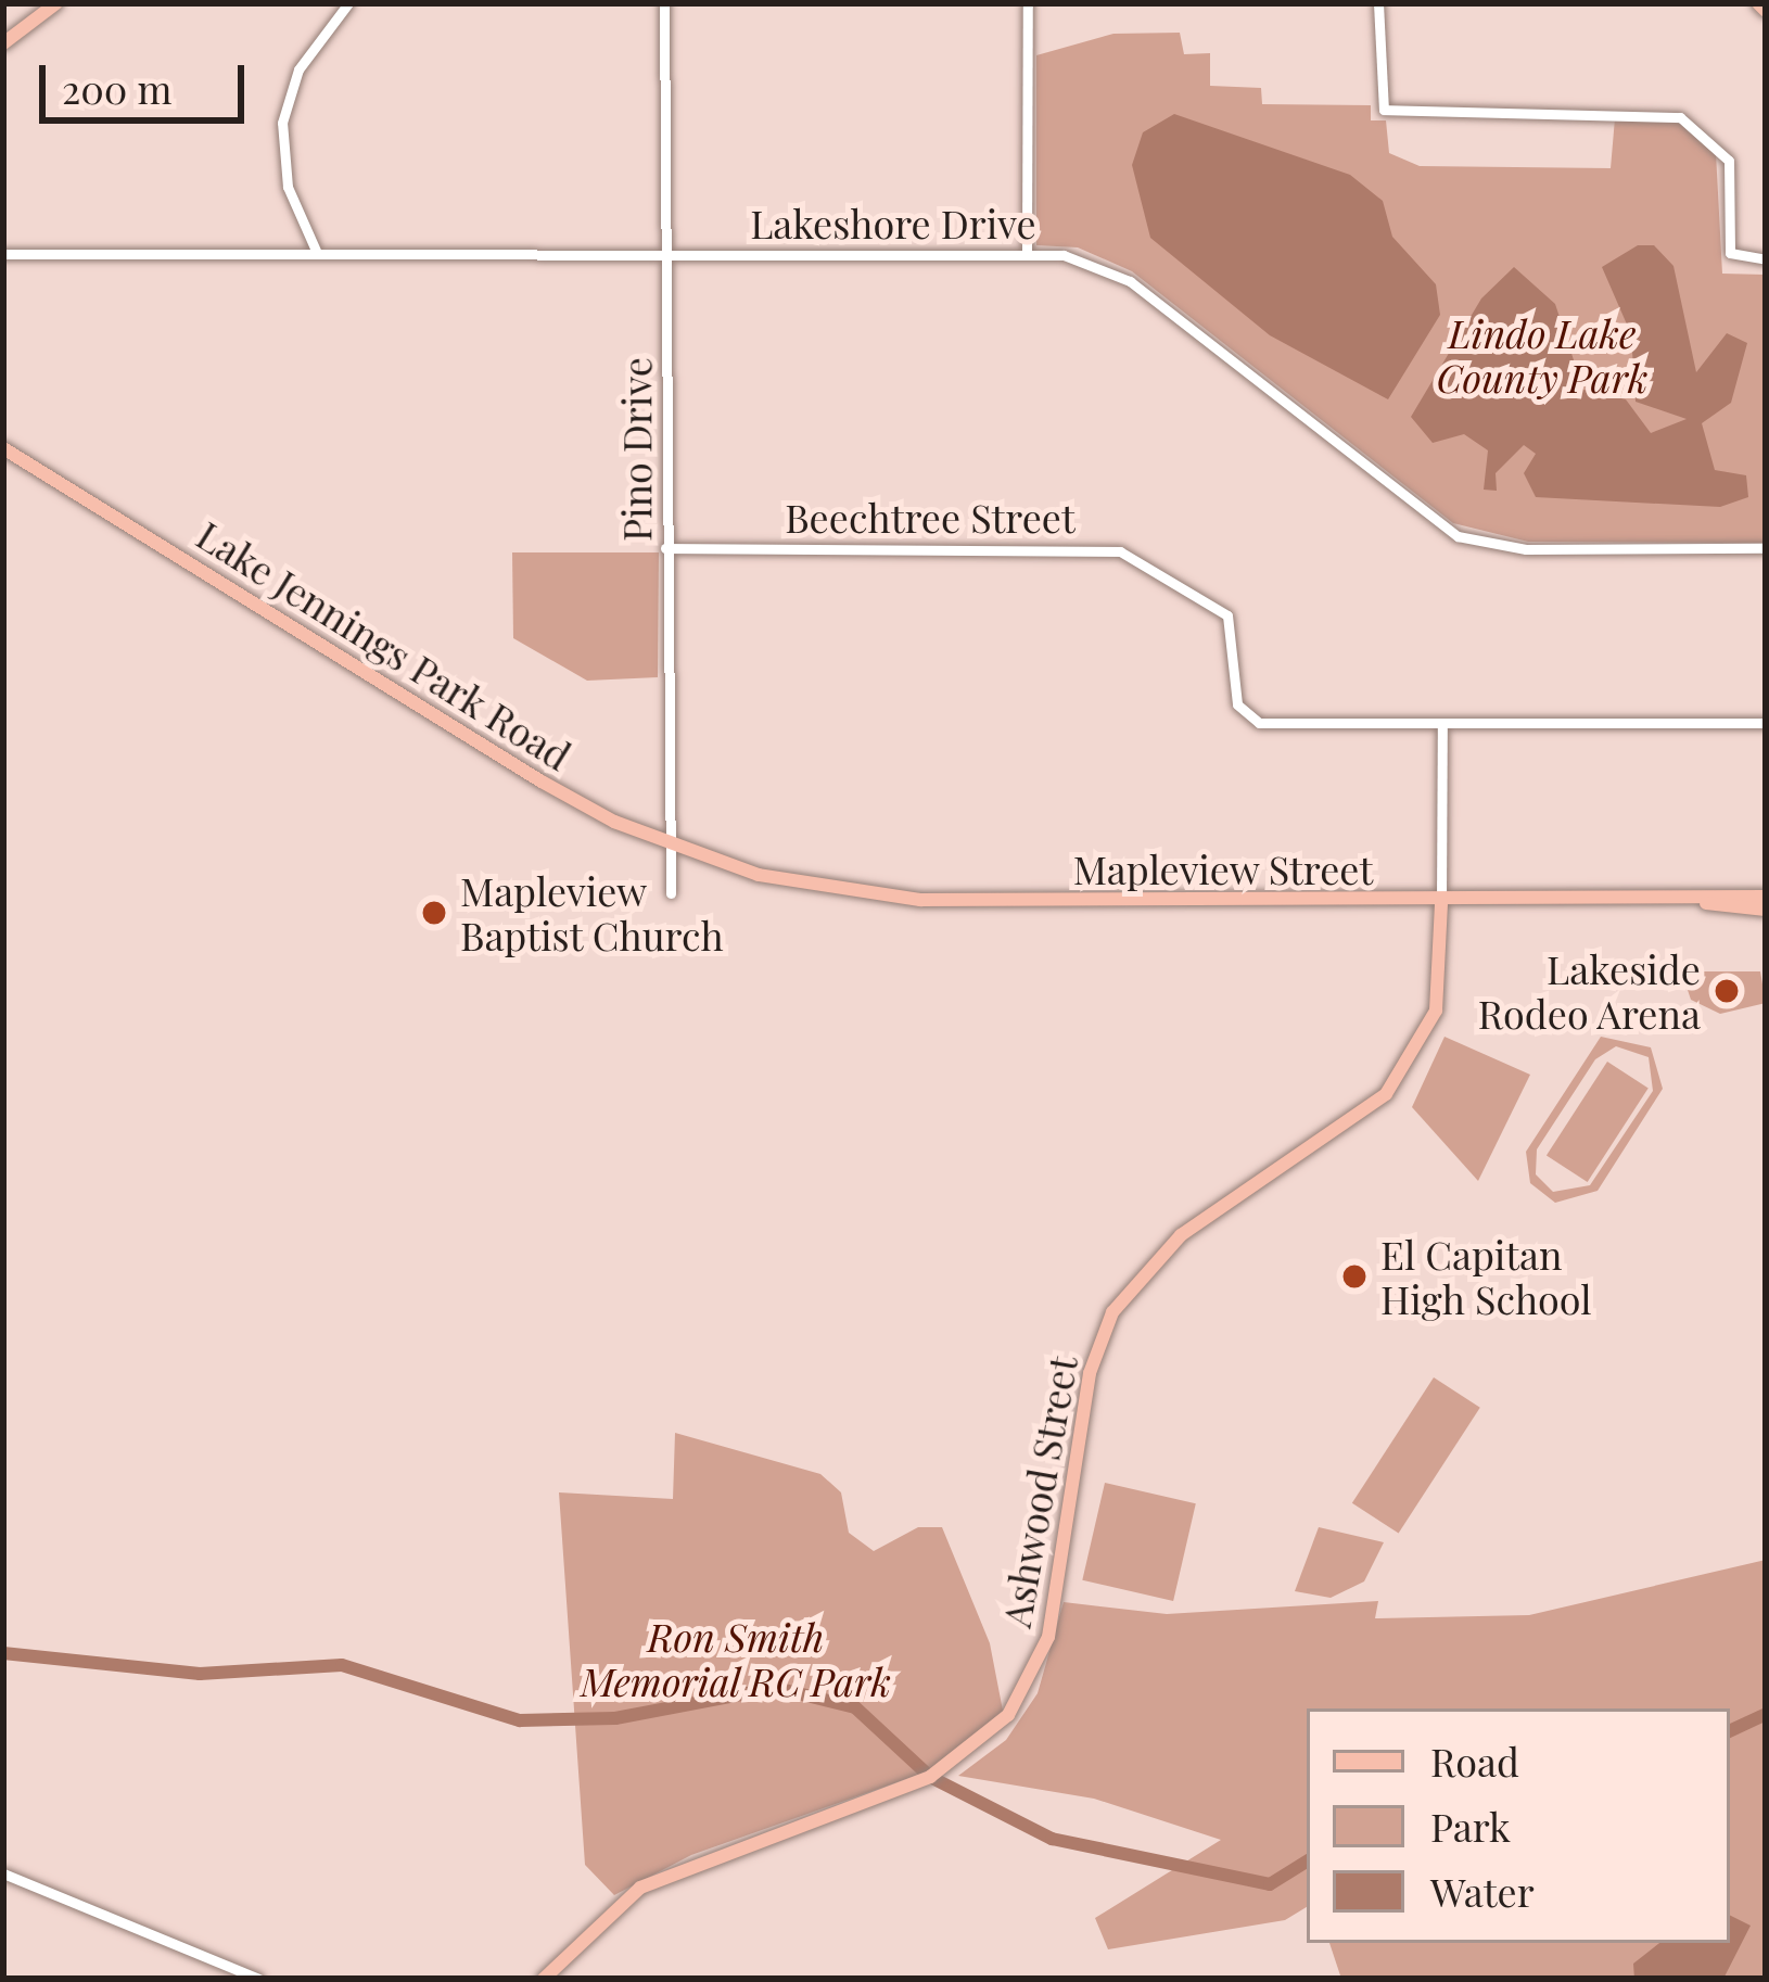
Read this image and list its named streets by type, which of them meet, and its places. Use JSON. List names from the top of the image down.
{
  "streets": {
    "main road": ["Lake Jennings Park Road", "Mapleview Street", "Ashwood Street"],
    "street": ["Lakeshore Drive", "Pino Drive", "Beechtree Street"]
  },
  "crossings": [
    ["Lakeshore Drive", "Pino Drive"],
    ["Pino Drive", "Beechtree Street"],
    ["Pino Drive", "Lake Jennings Park Road"],
    ["Beechtree Street", "Ashwood Street"],
    ["Lake Jennings Park Road", "Mapleview Street"],
    ["Mapleview Street", "Ashwood Street"]
  ],
  "parks": ["Lindo Lake County Park", "Ron Smith Memorial RC Park"],
  "places": ["Mapleview Baptist Church", "Lakeside Rodeo Arena", "El Capitan High School"],
  "legend": ["Road", "Park", "Water"],
  "scale_bar": "200 m"
}
